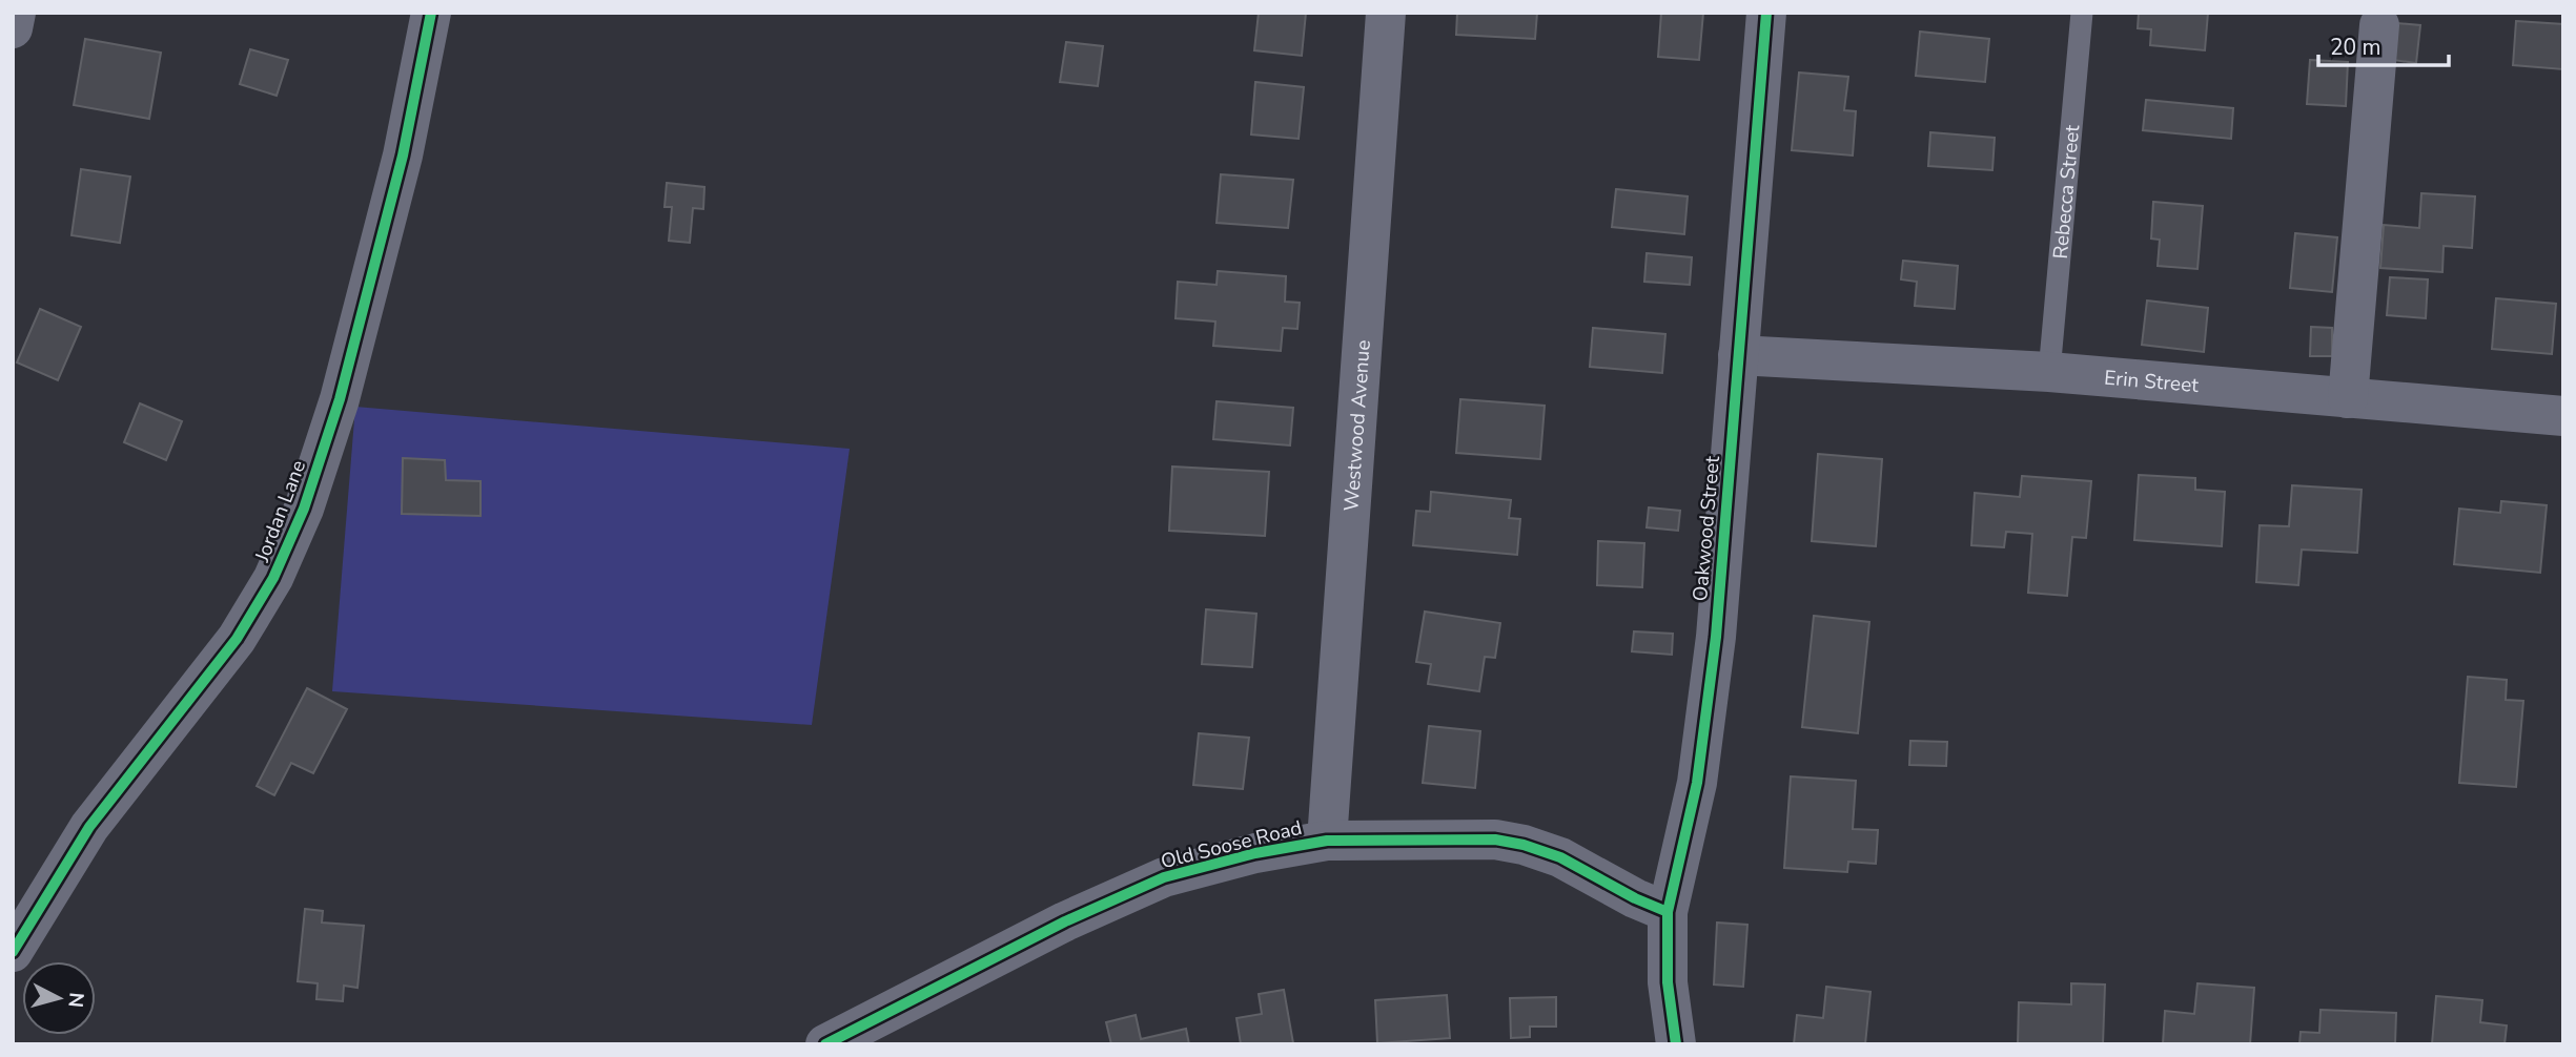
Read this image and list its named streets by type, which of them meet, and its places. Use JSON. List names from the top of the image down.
{
  "streets": {
    "street": [
      "Erin Street",
      "Westwood Avenue",
      "Jordan Lane",
      "Oakwood Street",
      "Old Soose Road"
    ],
    "lane": ["Rebecca Street"]
  },
  "crossings": [
    ["Rebecca Street", "Erin Street"],
    ["Erin Street", "Oakwood Street"],
    ["Westwood Avenue", "Old Soose Road"],
    ["Oakwood Street", "Old Soose Road"]
  ],
  "scale_bar": "20 m",
  "north": "right"
}
